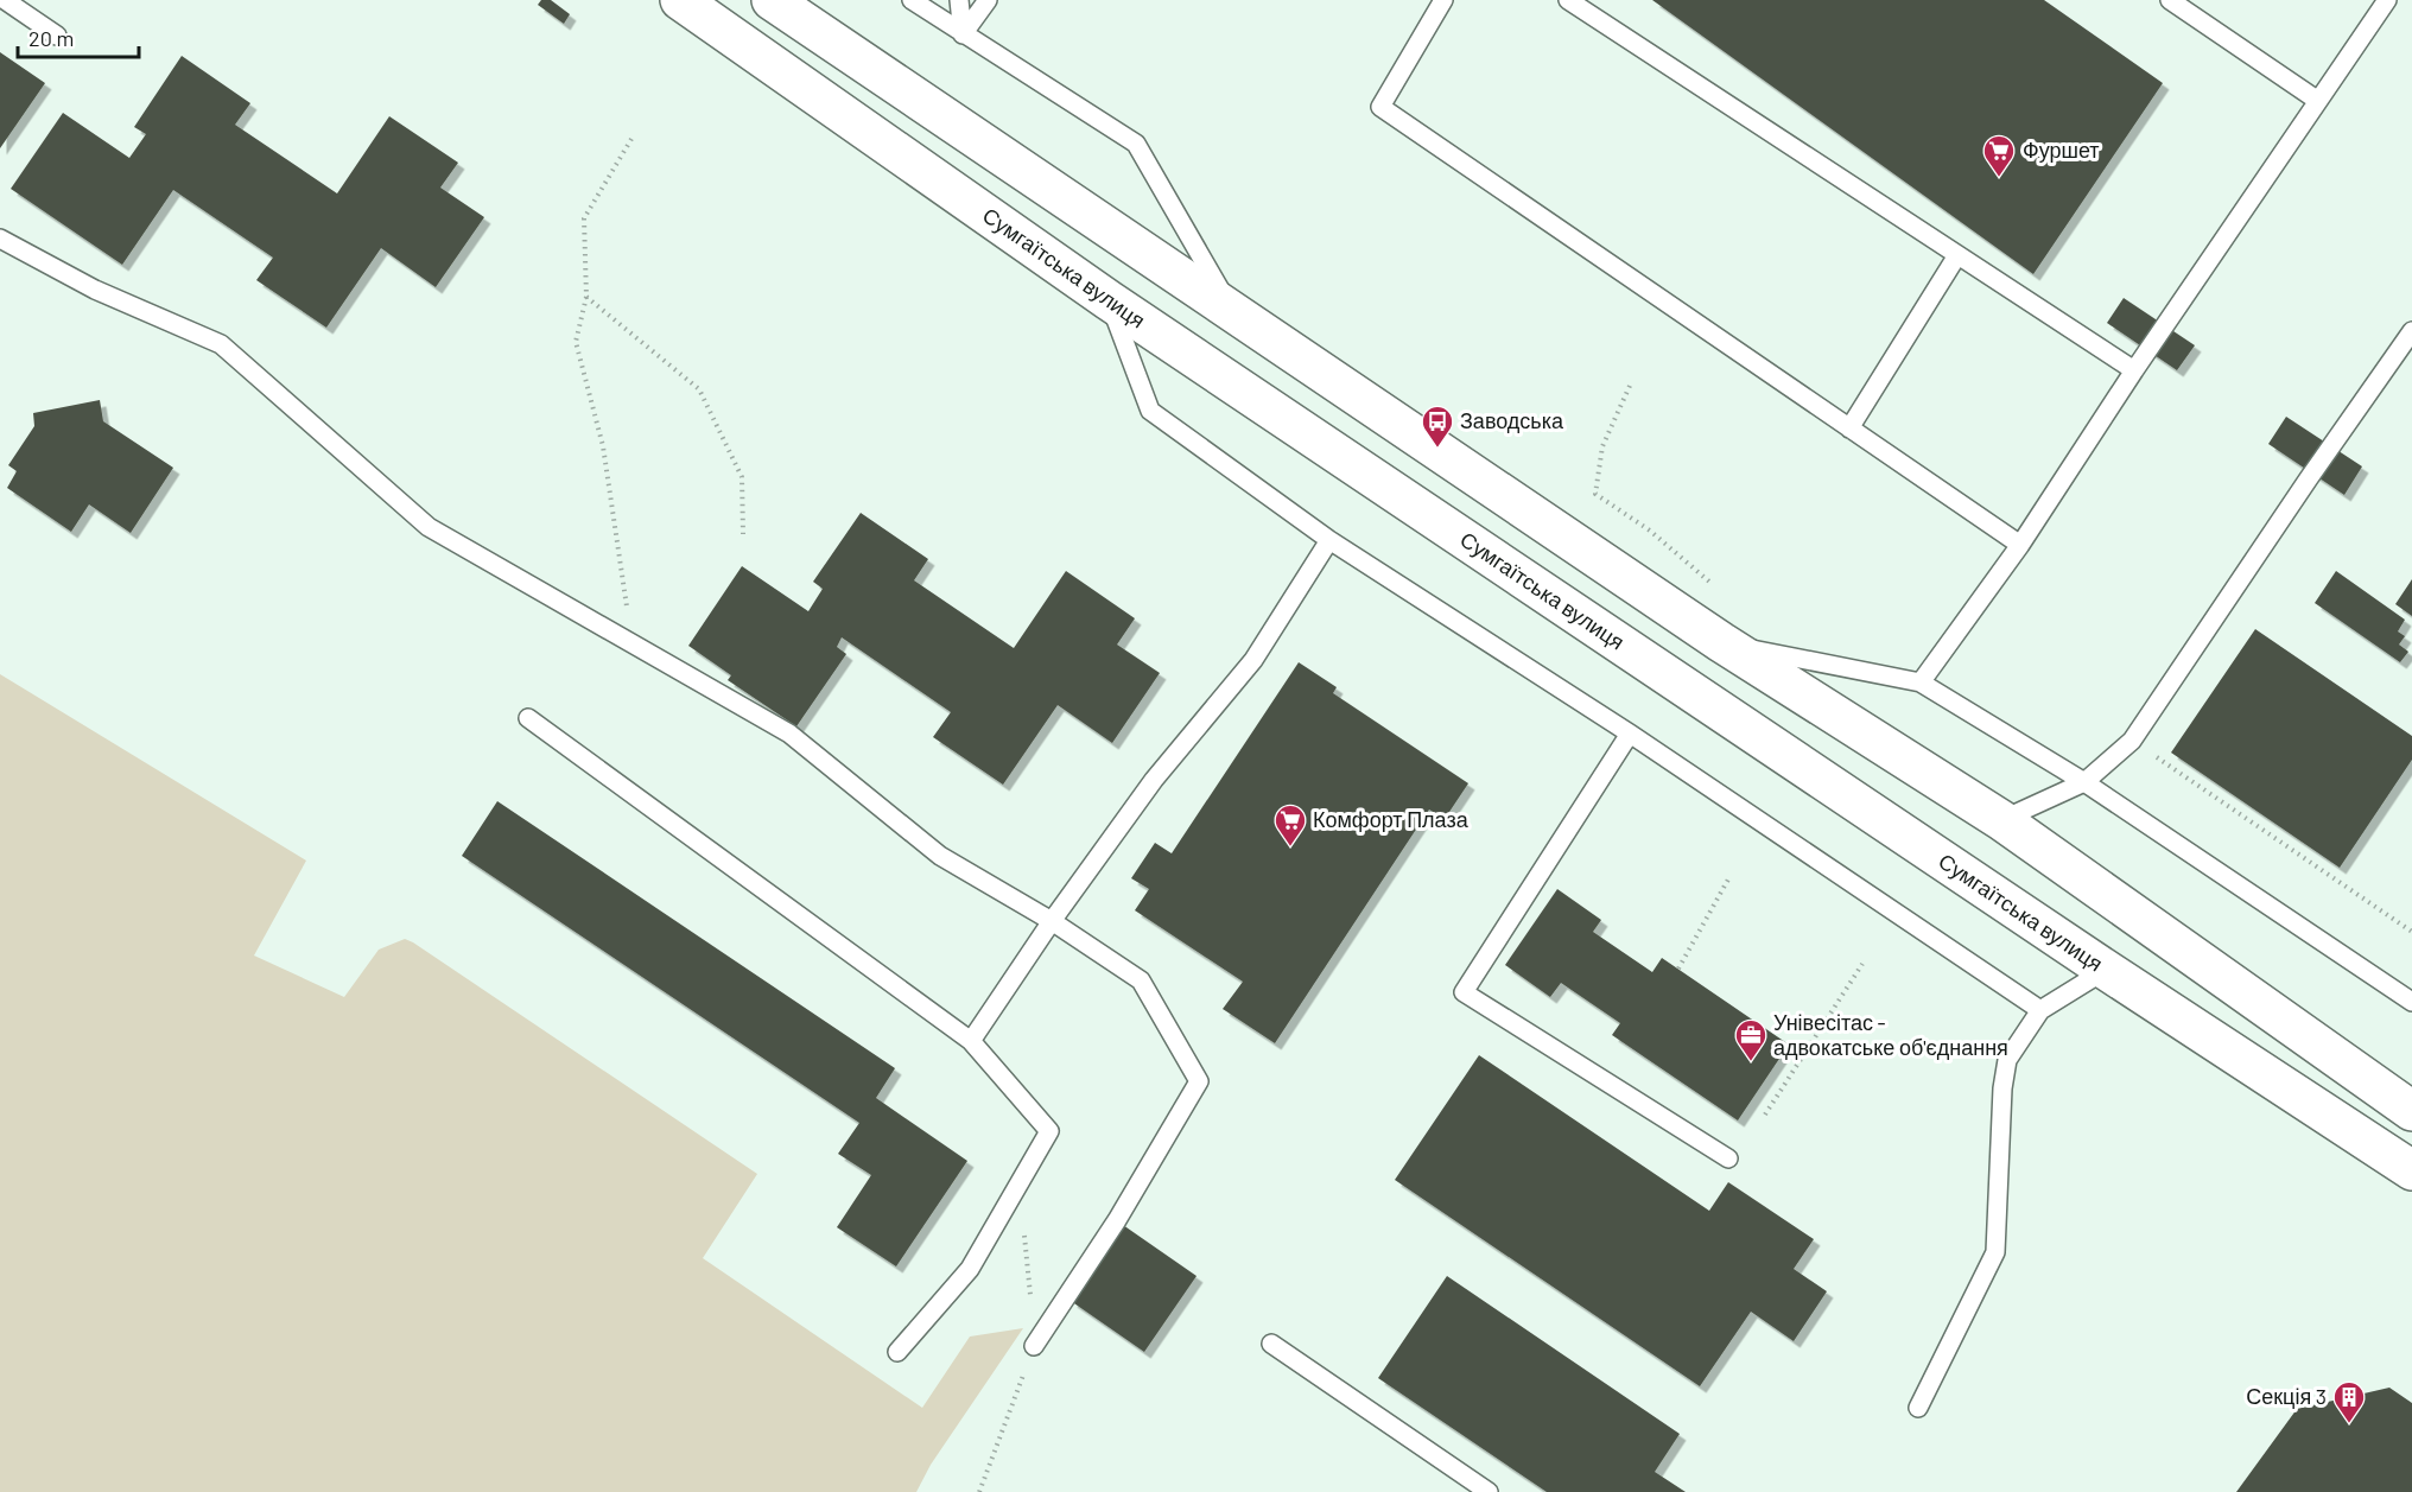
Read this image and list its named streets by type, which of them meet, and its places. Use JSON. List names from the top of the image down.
{
  "streets": {
    "main road": ["Сумгаїтська вулиця"]
  },
  "places": {
    "supermarket": ["Фуршет", "Комфорт Плаза"],
    "bus stop": ["Заводська"],
    "office": ["Унівесітас - адвокатське об'єднання"],
    "building": ["Секція 3"]
  },
  "scale_bar": "20 m"
}
